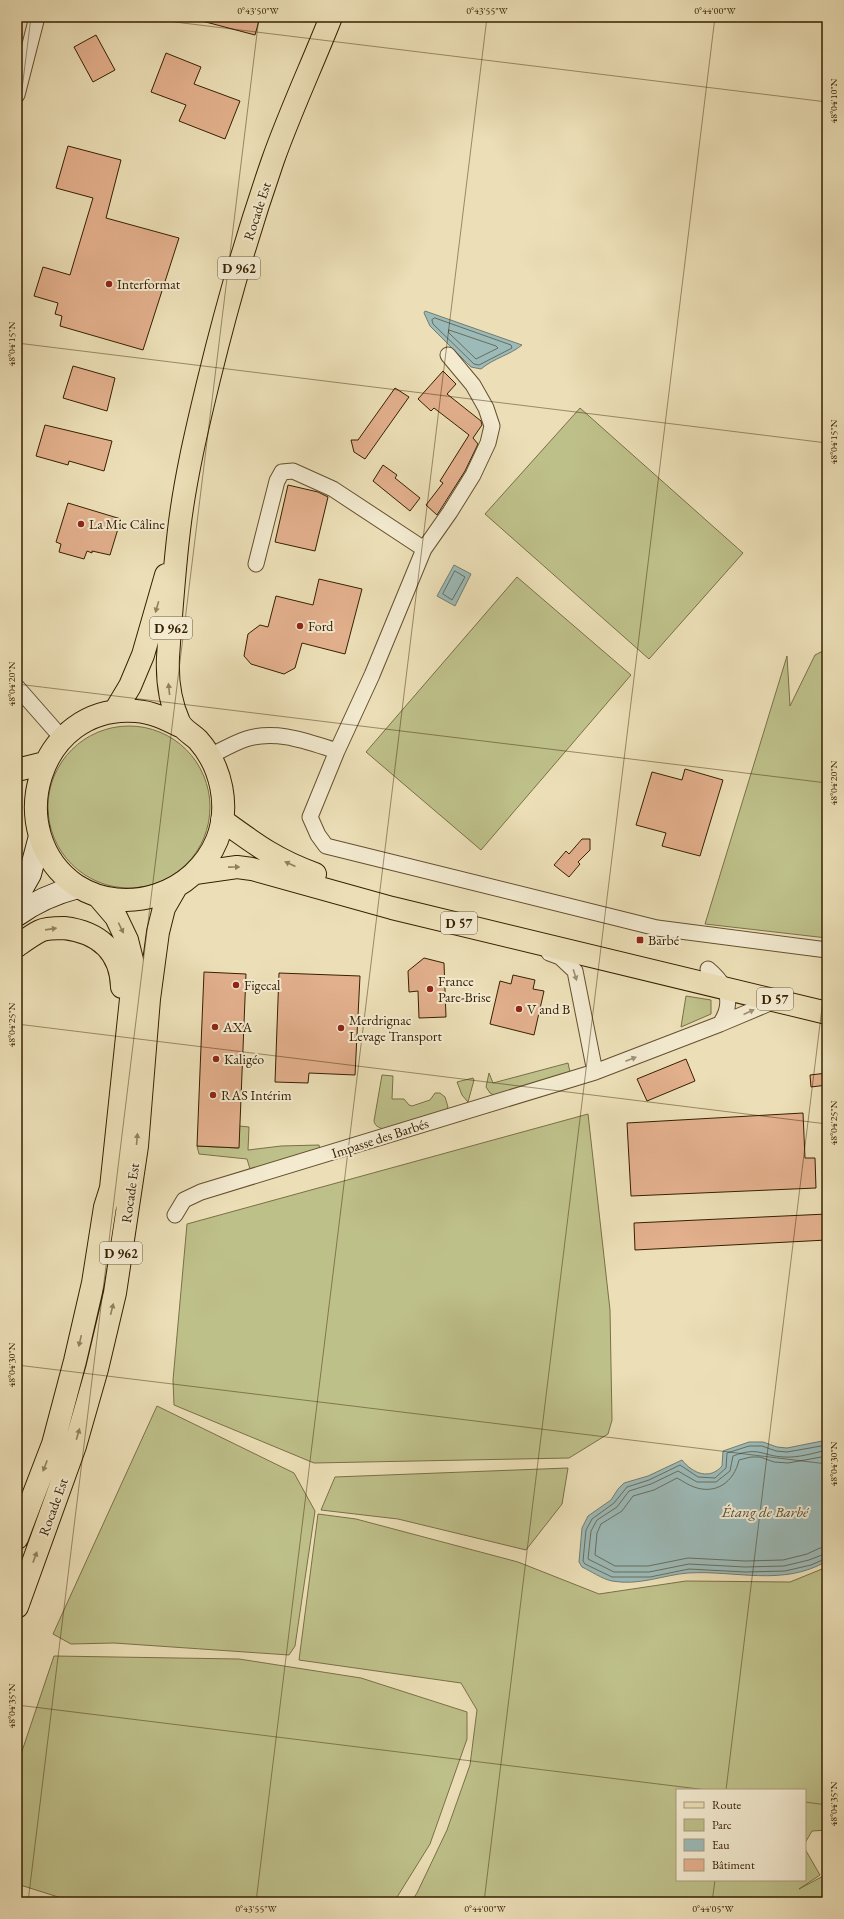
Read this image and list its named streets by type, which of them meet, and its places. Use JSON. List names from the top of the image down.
{
  "streets": {
    "main road": ["Rocade Est", "D 962", "D 57"],
    "street": ["Impasse des Barbés"]
  },
  "crossings": [
    ["Rocade Est", "D 962"],
    ["D 57", "Impasse des Barbés"]
  ],
  "water": ["Étang de Barbé"],
  "places": {
    "other": [
      "Interformat",
      "La Mie Câline",
      "Ford",
      "Figecal",
      "France Pare-Brise",
      "V and B",
      "AXA",
      "Merdrignac Levage Transport",
      "Kaligéo",
      "RAS Intérim"
    ],
    "transit": ["Barbé"]
  },
  "legend": [
    "Route",
    "Parc",
    "Eau",
    "Bâtiment"
  ],
  "coordinates": [
    "0°43'50\"W",
    "0°43'55\"W",
    "0°44'00\"W",
    "48°04'10\"N",
    "48°04'15\"N",
    "48°04'20\"N",
    "48°04'25\"N",
    "48°04'30\"N",
    "48°04'35\"N",
    "0°44'05\"W"
  ]
}
